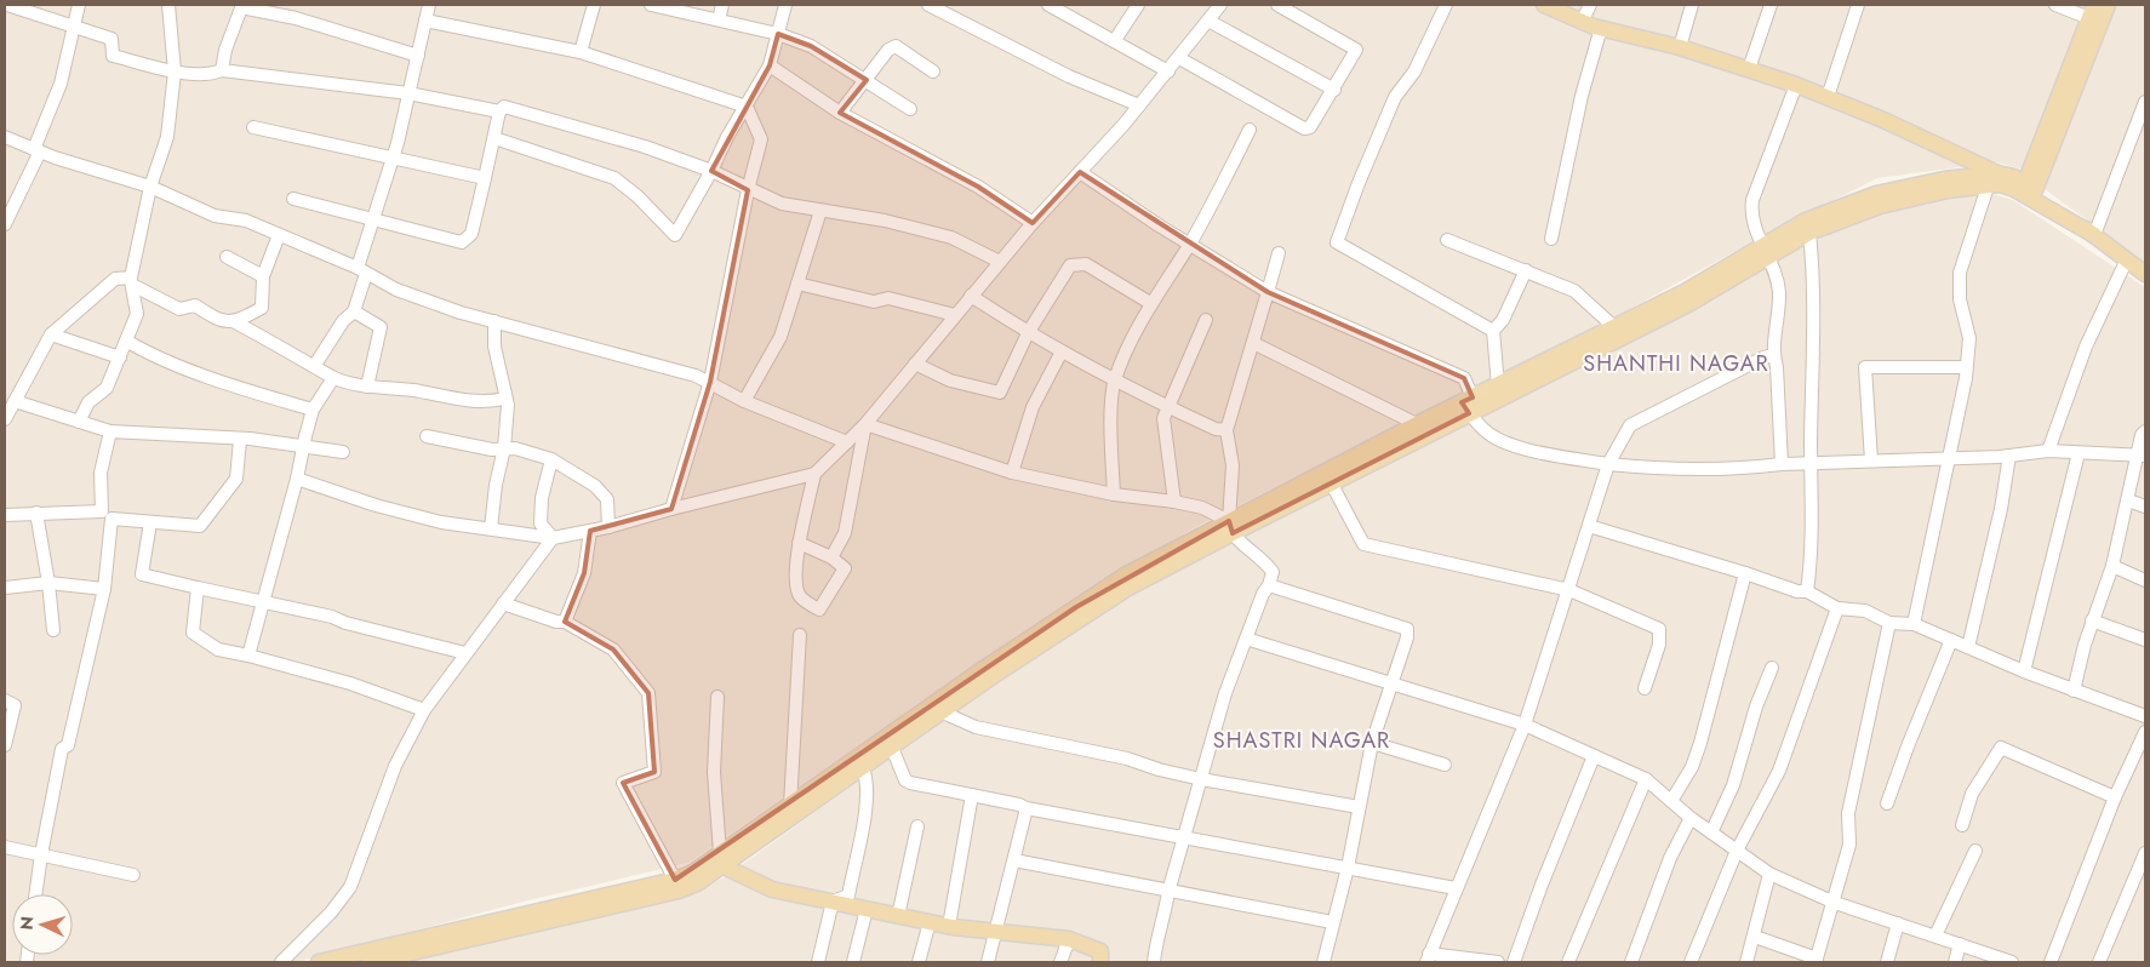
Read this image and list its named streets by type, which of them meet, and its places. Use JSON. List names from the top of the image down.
{
  "districts": ["SHANTHI NAGAR", "SHASTRI NAGAR"],
  "north": "left"
}
